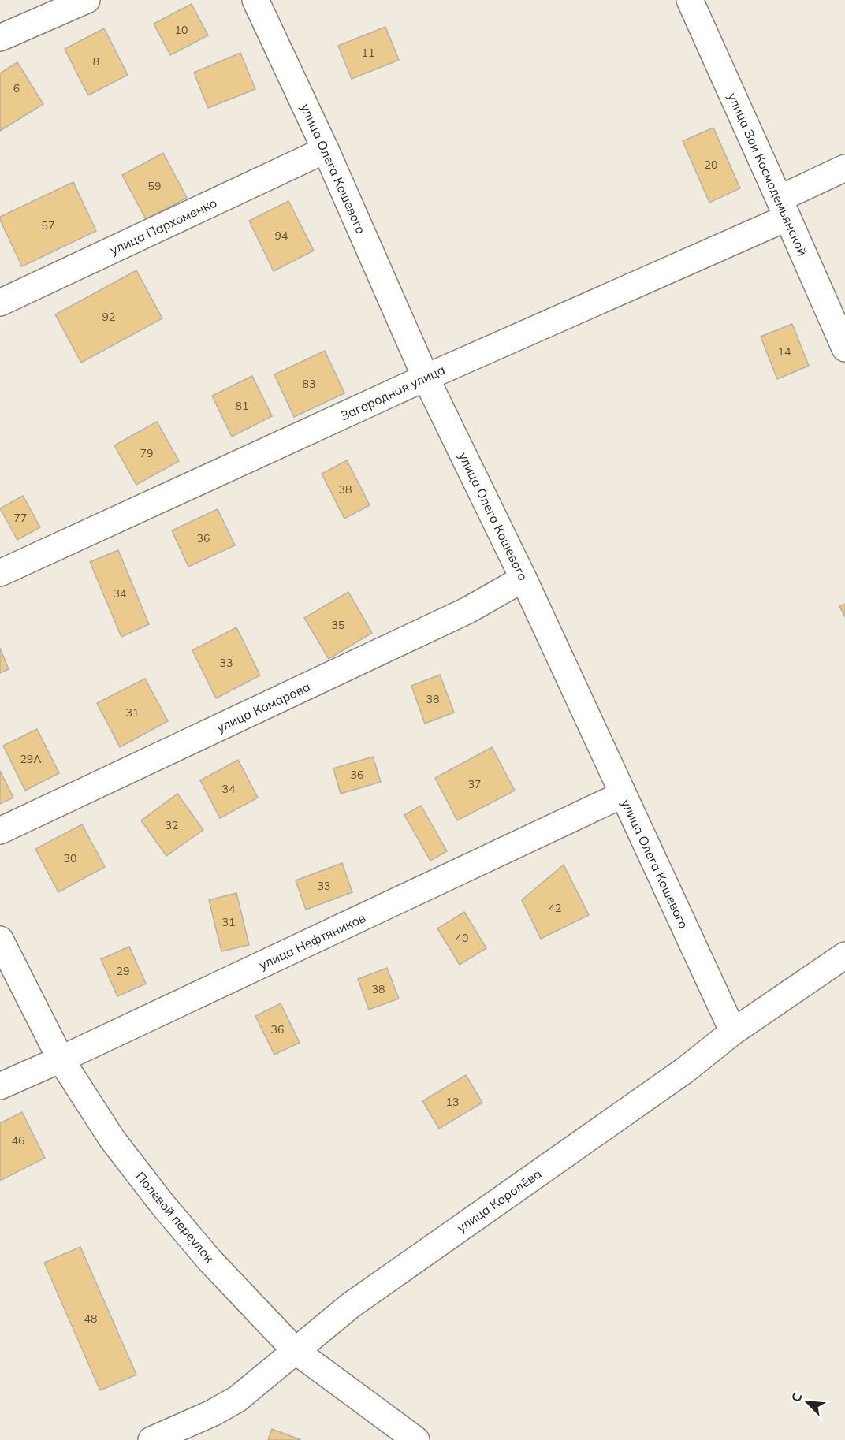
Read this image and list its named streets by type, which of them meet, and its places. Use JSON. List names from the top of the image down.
{
  "streets": {
    "street": [
      "улица Олега Кошевого",
      "улица Зои Космодемьянской",
      "улица Пархоменко",
      "Загородная улица",
      "улица Комарова",
      "улица Нефтяников",
      "улица Королёва",
      "Полевой переулок"
    ]
  },
  "crossings": [
    ["улица Олега Кошевого", "улица Пархоменко"],
    ["улица Олега Кошевого", "Загородная улица"],
    ["улица Олега Кошевого", "улица Комарова"],
    ["улица Олега Кошевого", "улица Нефтяников"],
    ["улица Олега Кошевого", "улица Королёва"],
    ["улица Зои Космодемьянской", "Загородная улица"],
    ["улица Нефтяников", "Полевой переулок"],
    ["улица Королёва", "Полевой переулок"]
  ],
  "house_numbers": [
    "10",
    "11",
    "8",
    "6",
    "20",
    "59",
    "57",
    "94",
    "92",
    "14",
    "83",
    "81",
    "79",
    "38",
    "77",
    "36",
    "34",
    "35",
    "33",
    "38",
    "31",
    "29А",
    "36",
    "37",
    "34",
    "32",
    "30",
    "33",
    "42",
    "31",
    "40",
    "29",
    "38",
    "36",
    "13",
    "46",
    "48"
  ],
  "north": "top left"
}
